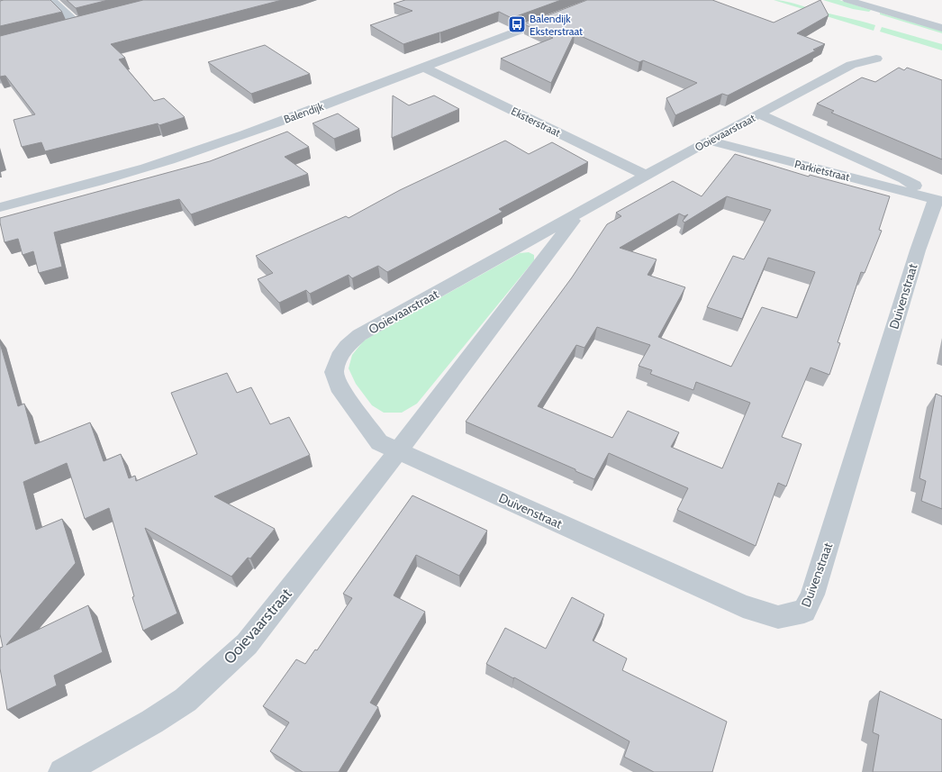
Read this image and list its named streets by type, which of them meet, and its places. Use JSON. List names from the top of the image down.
{
  "streets": {
    "street": [
      "Balendijk",
      "Eksterstraat",
      "Ooievaarstraat",
      "Parkietstraat",
      "Duivenstraat"
    ]
  },
  "crossings": [
    ["Balendijk", "Eksterstraat"],
    ["Eksterstraat", "Ooievaarstraat"],
    ["Ooievaarstraat", "Parkietstraat"],
    ["Ooievaarstraat", "Duivenstraat"],
    ["Parkietstraat", "Duivenstraat"]
  ],
  "places": {
    "bus stop": ["Balendijk Eksterstraat"]
  }
}
